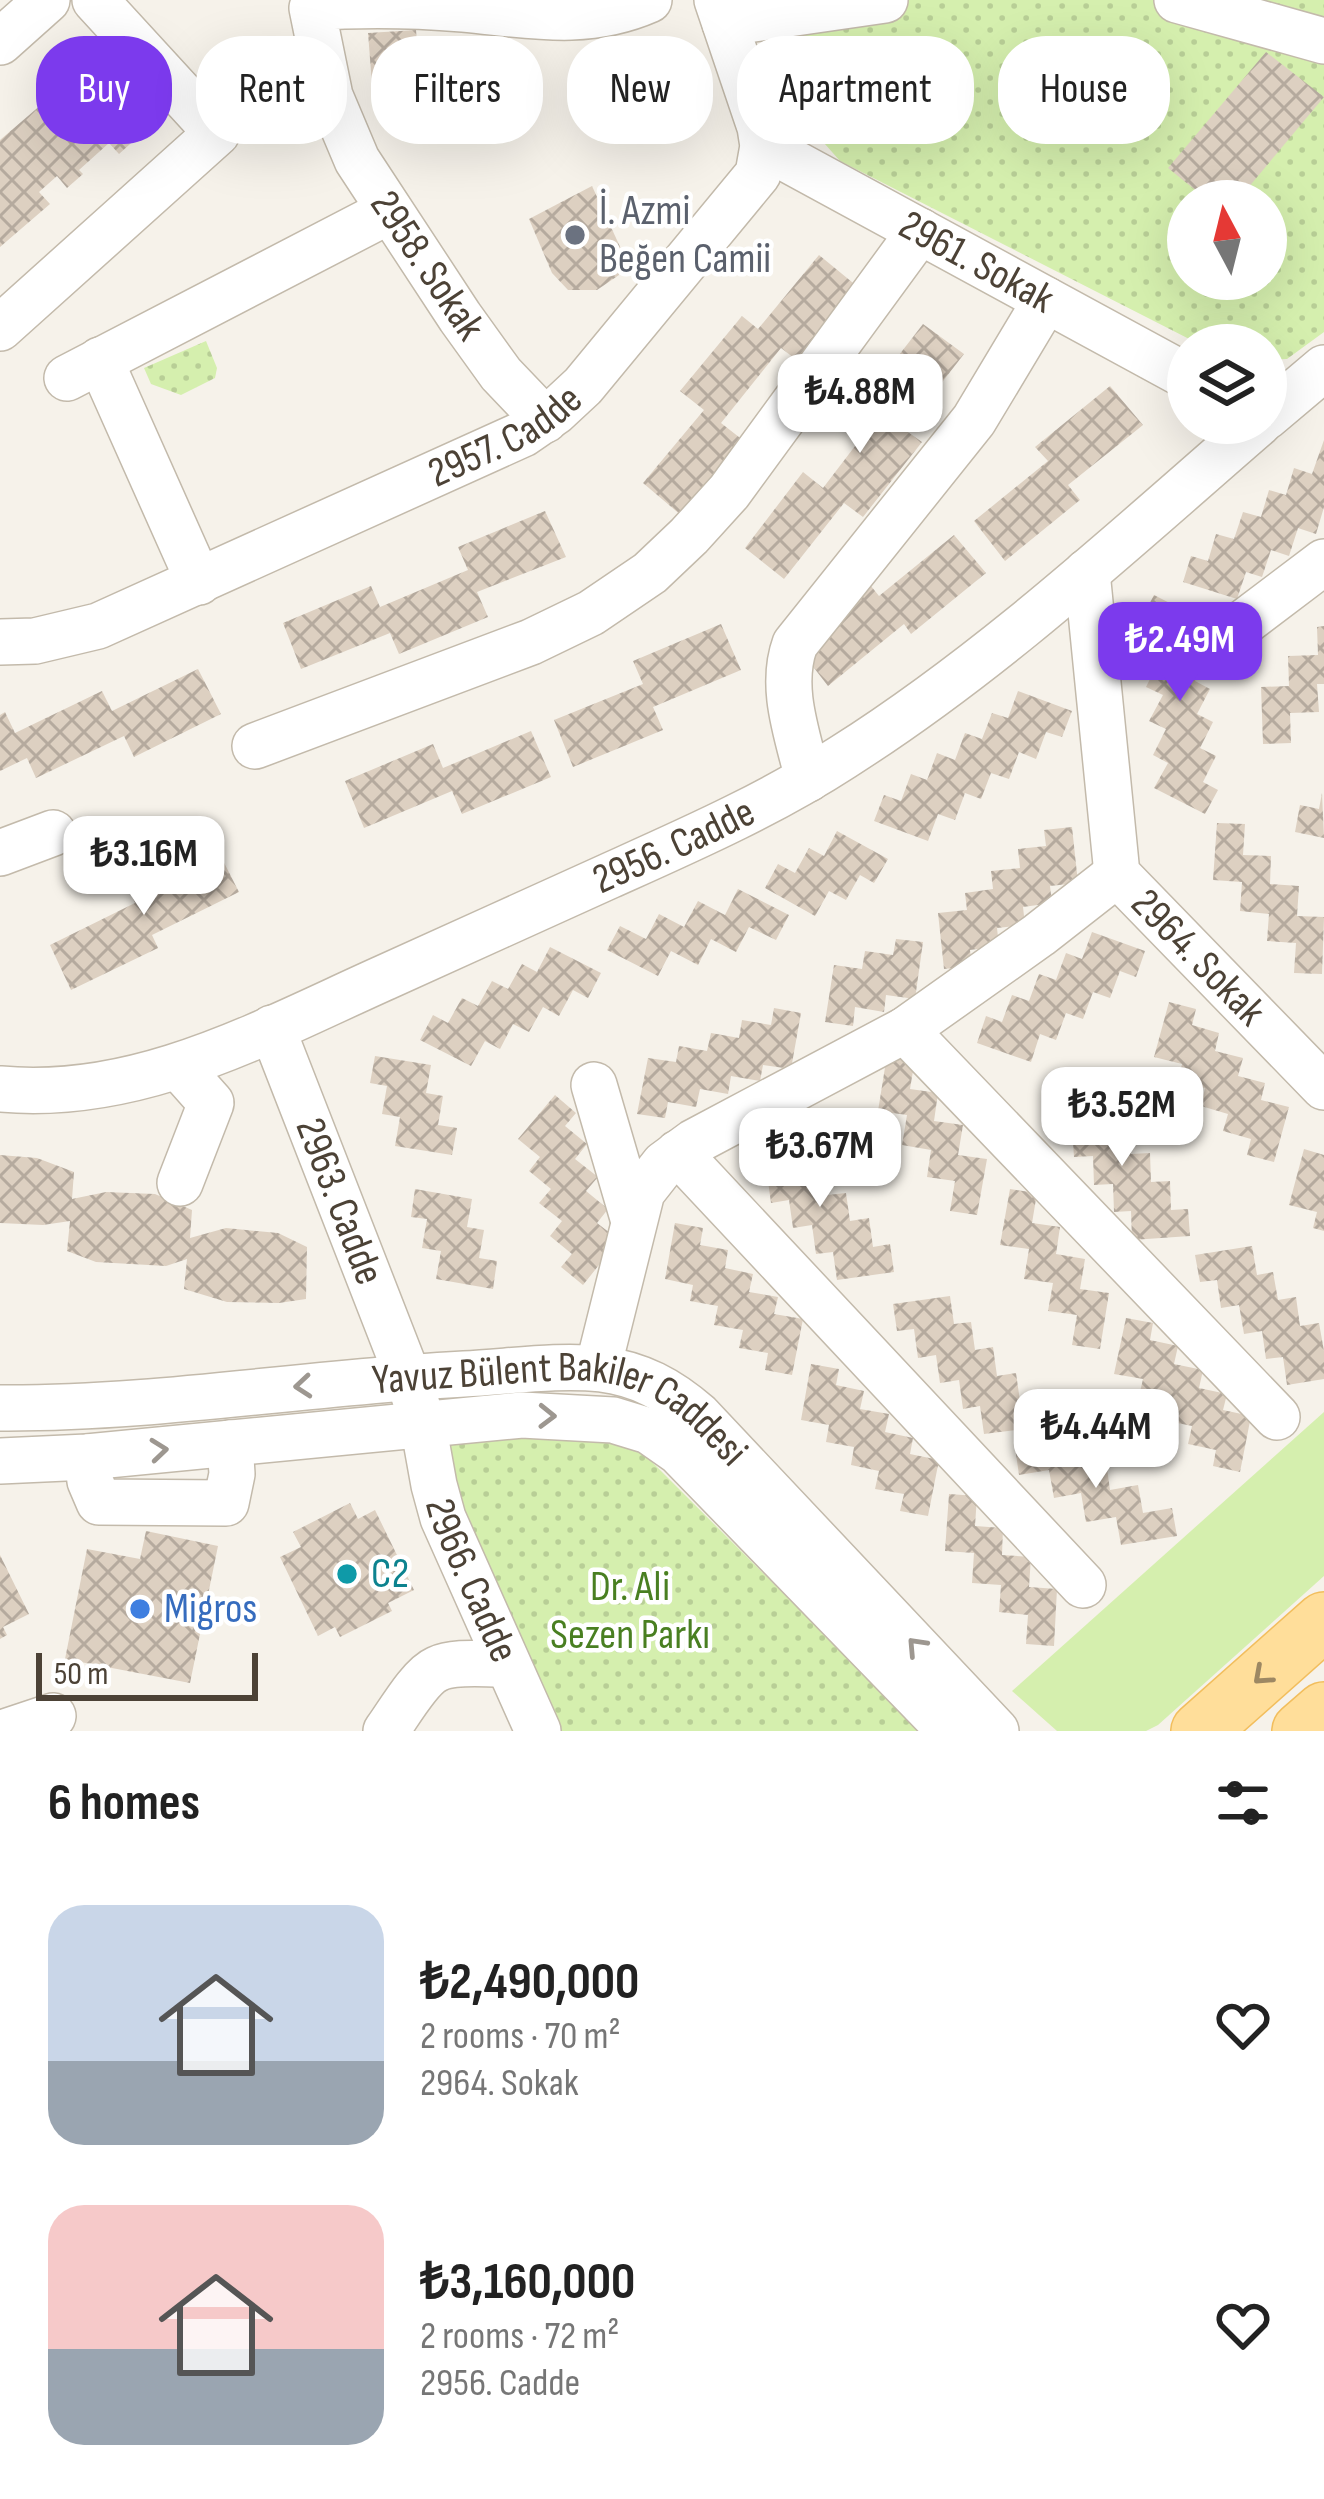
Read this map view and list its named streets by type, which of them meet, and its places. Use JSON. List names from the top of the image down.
{
  "streets": {
    "street": [
      "2961. Sokak",
      "2958. Sokak",
      "2957. Cadde",
      "2956. Cadde",
      "2964. Sokak",
      "2963. Cadde",
      "Yavuz Bülent Bakiler Caddesi",
      "2966. Cadde"
    ]
  },
  "crossings": [
    ["2961. Sokak", "2957. Cadde"],
    ["2958. Sokak", "2957. Cadde"],
    ["2956. Cadde", "2964. Sokak"],
    ["2956. Cadde", "2963. Cadde"],
    ["2963. Cadde", "Yavuz Bülent Bakiler Caddesi"],
    ["2963. Cadde", "2966. Cadde"],
    ["Yavuz Bülent Bakiler Caddesi", "2966. Cadde"]
  ],
  "parks": ["Dr. Ali Sezen Parkı"],
  "places": ["İ. Azmi Beğen Camii", "C2", "Migros"],
  "scale_bar": "50 m",
  "north": "top",
  "page": {
    "chip": [
      "Buy",
      "Rent",
      "Filters",
      "New",
      "Apartment",
      "House"
    ],
    "price": [
      "₺4.88M",
      "₺2.49M",
      "₺3.16M",
      "₺3.52M",
      "₺3.67M",
      "₺4.44M"
    ],
    "scale": "50 m",
    "heading": "6 homes",
    "list": [
      {
        "name": "₺2,490,000",
        "note": "2 rooms · 70 m² · 2964. Sokak"
      },
      {
        "name": "₺3,160,000",
        "note": "2 rooms · 72 m² · 2956. Cadde"
      }
    ]
  }
}
